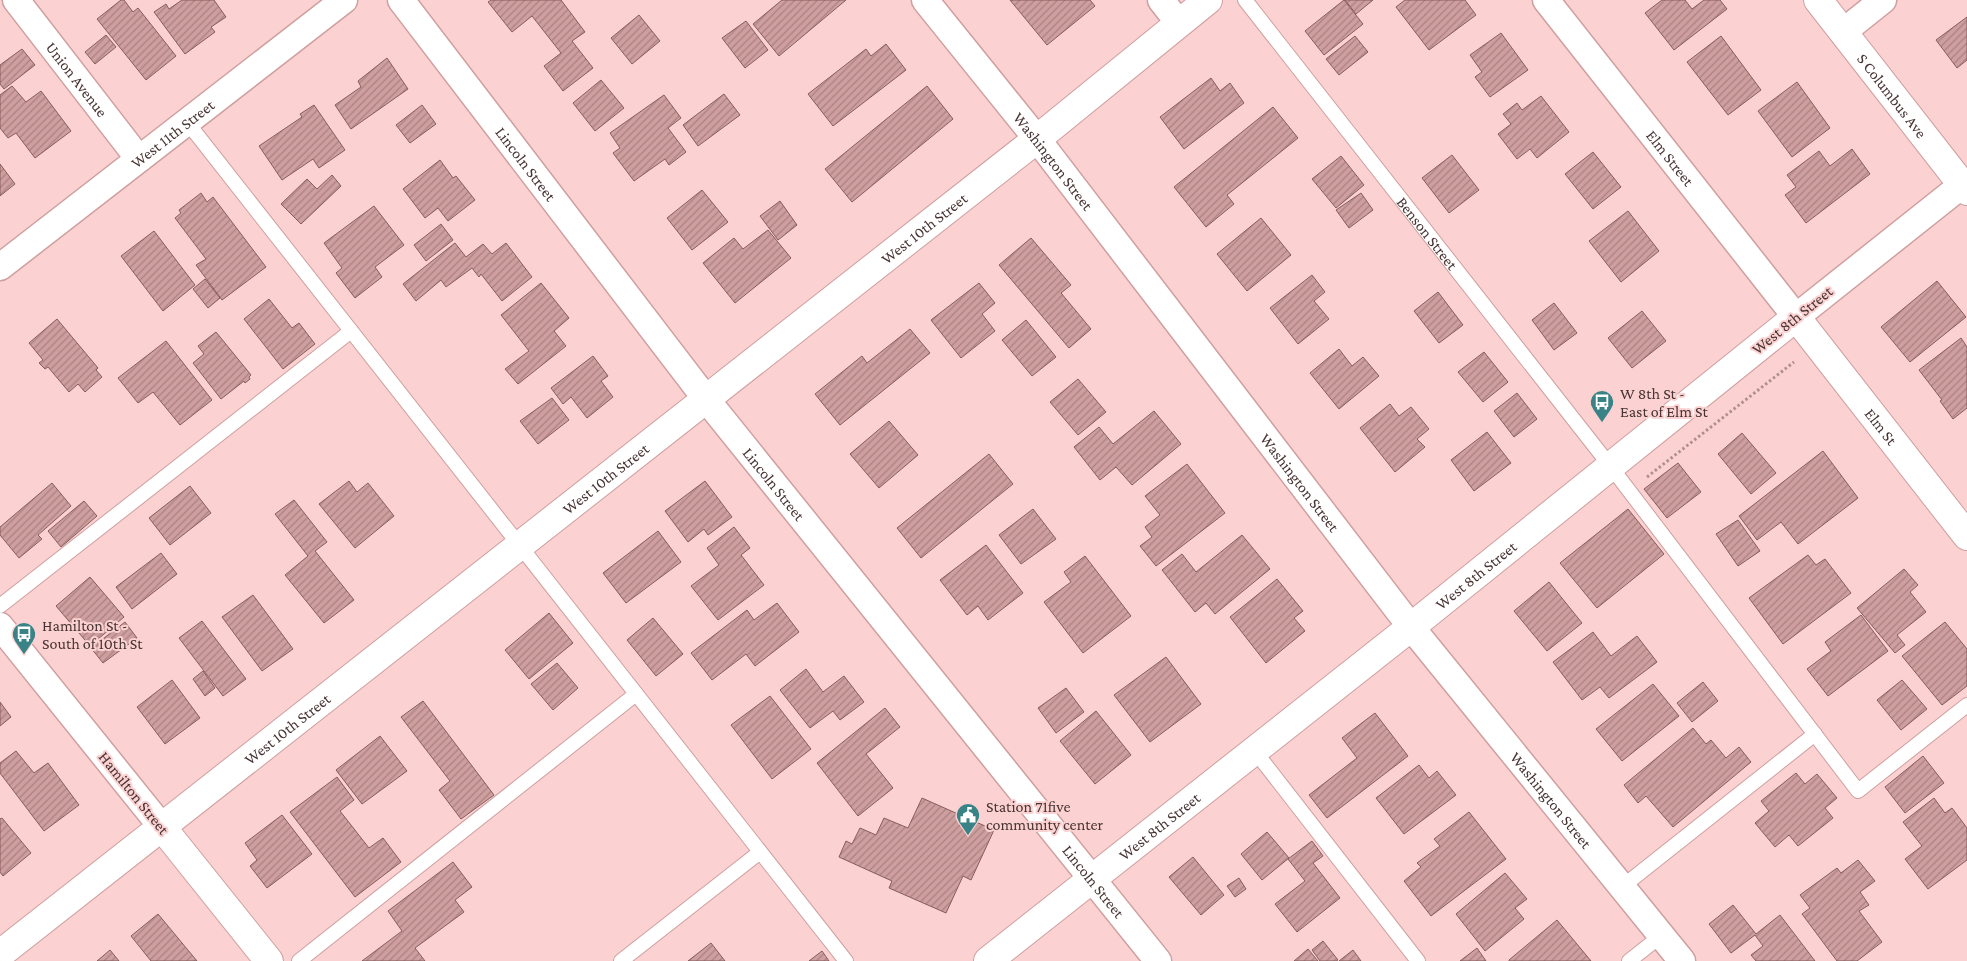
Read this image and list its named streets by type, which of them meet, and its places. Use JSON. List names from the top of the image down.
{
  "streets": {
    "street": [
      "Union Avenue",
      "S Columbus Ave",
      "West 11th Street",
      "Elm Street",
      "Washington Street",
      "Lincoln Street",
      "West 10th Street",
      "West 8th Street",
      "Elm St",
      "Hamilton Street"
    ],
    "lane": ["Benson Street"]
  },
  "crossings": [
    ["Union Avenue", "West 11th Street"],
    ["S Columbus Ave", "West 8th Street"],
    ["Elm Street", "West 8th Street"],
    ["Elm Street", "Elm St"],
    ["Washington Street", "West 10th Street"],
    ["Washington Street", "West 8th Street"],
    ["Lincoln Street", "West 10th Street"],
    ["Lincoln Street", "West 8th Street"],
    ["West 10th Street", "Hamilton Street"],
    ["Benson Street", "West 8th Street"],
    ["West 8th Street", "Elm St"]
  ],
  "places": {
    "bus stop": ["W 8th St - East of Elm St", "Hamilton St - South of 10th St"],
    "public building": ["Station 71five community center"]
  }
}
